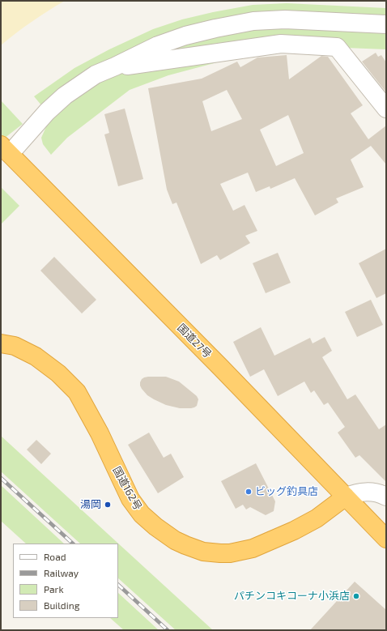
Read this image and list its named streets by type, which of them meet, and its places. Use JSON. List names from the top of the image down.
{
  "streets": {
    "highway": ["国道27号", "国道162号"]
  },
  "crossings": [
    ["国道27号", "国道162号"]
  ],
  "places": ["ビッグ釣具店", "湯岡", "パチンコキコーナ小浜店"],
  "legend": [
    "Road",
    "Railway",
    "Park",
    "Building"
  ]
}
